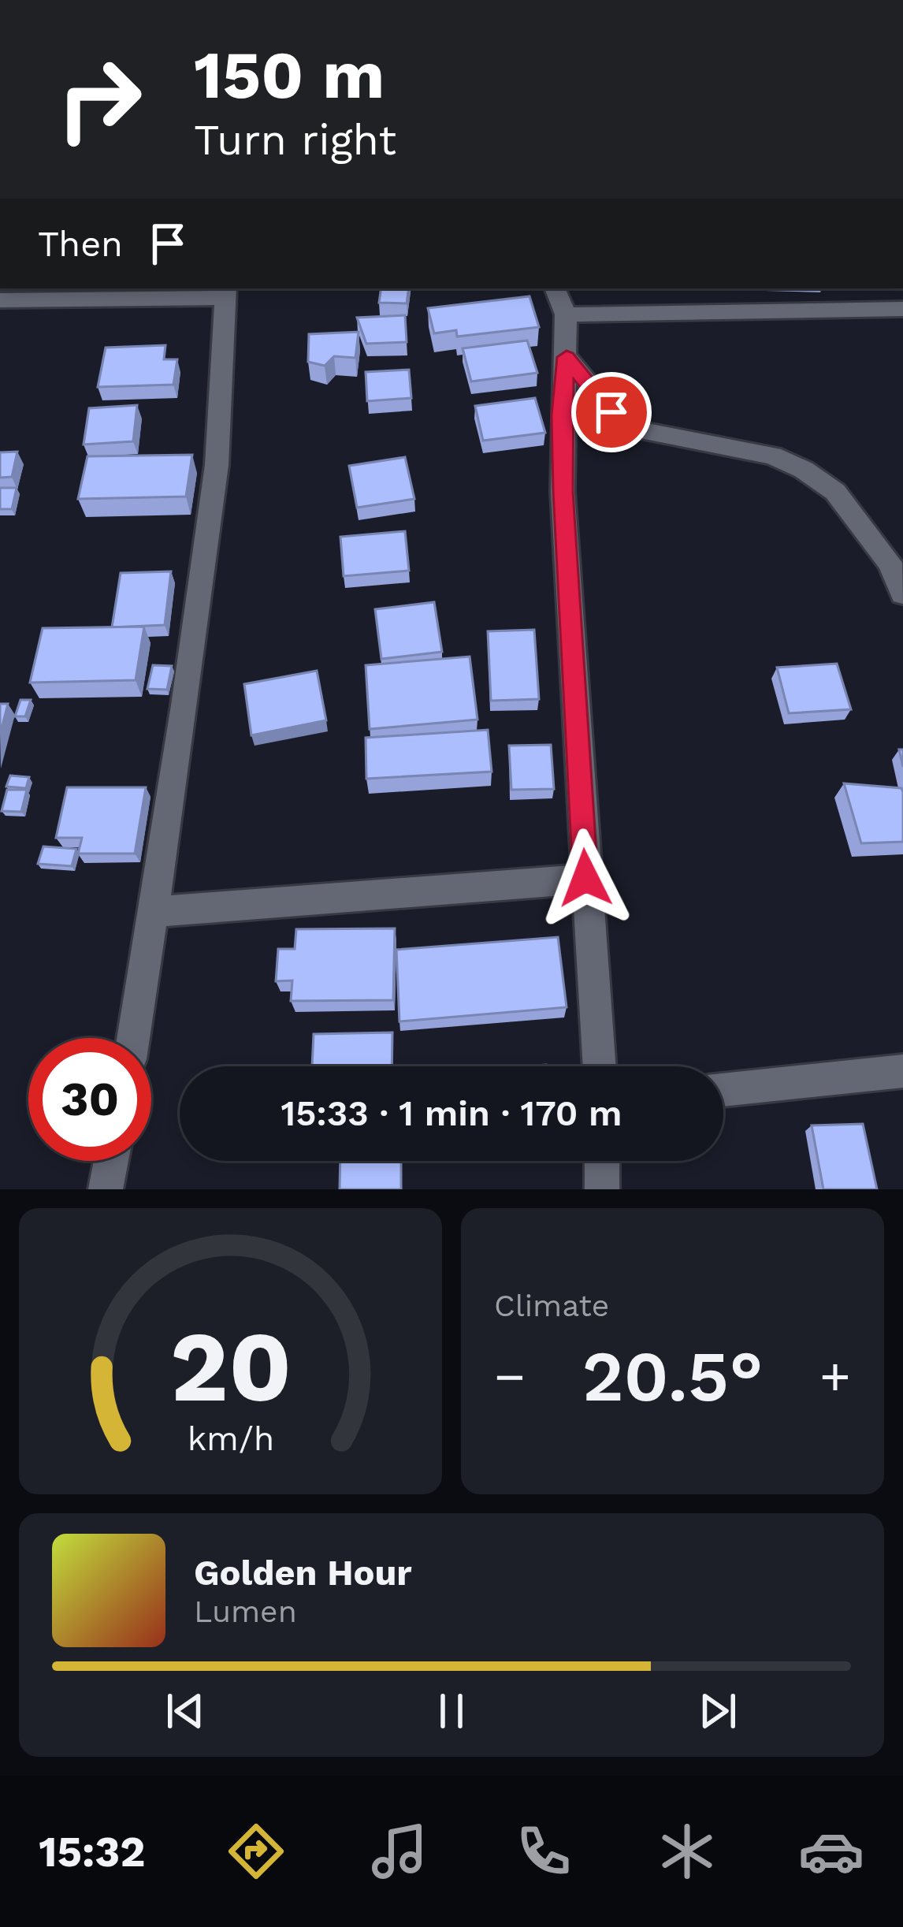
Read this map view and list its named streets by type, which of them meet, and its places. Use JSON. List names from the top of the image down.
{
  "page": {
    "turn": ["150 m", "Turn right"],
    "then": "Then",
    "limit": "30",
    "trip": "15:33 · 1 min · 170 m",
    "tile": "Climate",
    "heat": ["−", "20.5°", "+"],
    "song": ["Golden Hour", "Lumen"],
    "tabs": "15:32",
    "gauge": ["20", "km/h"]
  }
}
